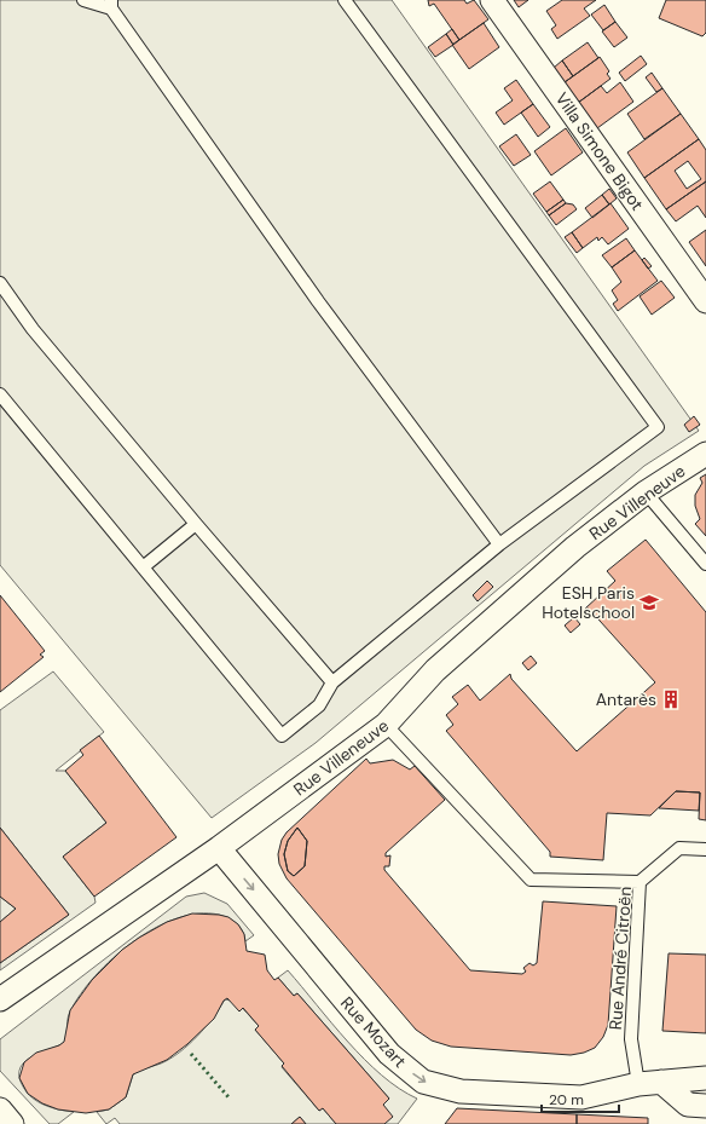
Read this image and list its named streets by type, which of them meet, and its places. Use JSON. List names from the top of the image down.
{
  "streets": {
    "street": ["Villa Simone Bigot", "Rue Villeneuve", "Rue Mozart"],
    "lane": ["Rue André Citroën"]
  },
  "crossings": [
    ["Rue Villeneuve", "Rue Mozart"],
    ["Rue André Citroën", "Rue Mozart"]
  ],
  "one_way": ["Rue Mozart"],
  "places": {
    "school or university": ["ESH Paris Hotelschool"],
    "building": ["Antarès"]
  },
  "scale_bar": "20 m"
}
